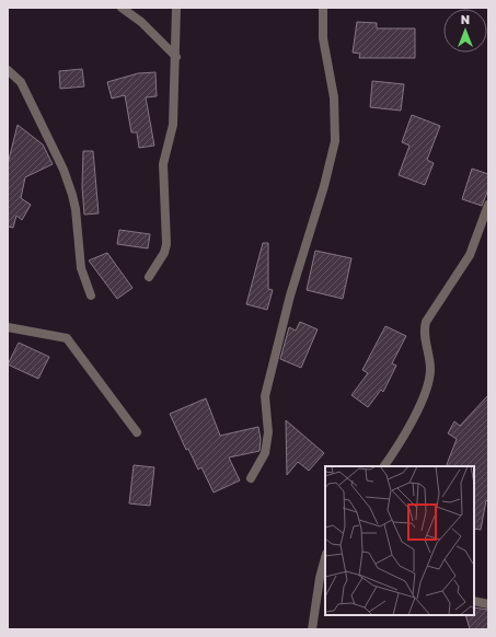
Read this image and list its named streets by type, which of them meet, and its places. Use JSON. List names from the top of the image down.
{
  "north": "top"
}
